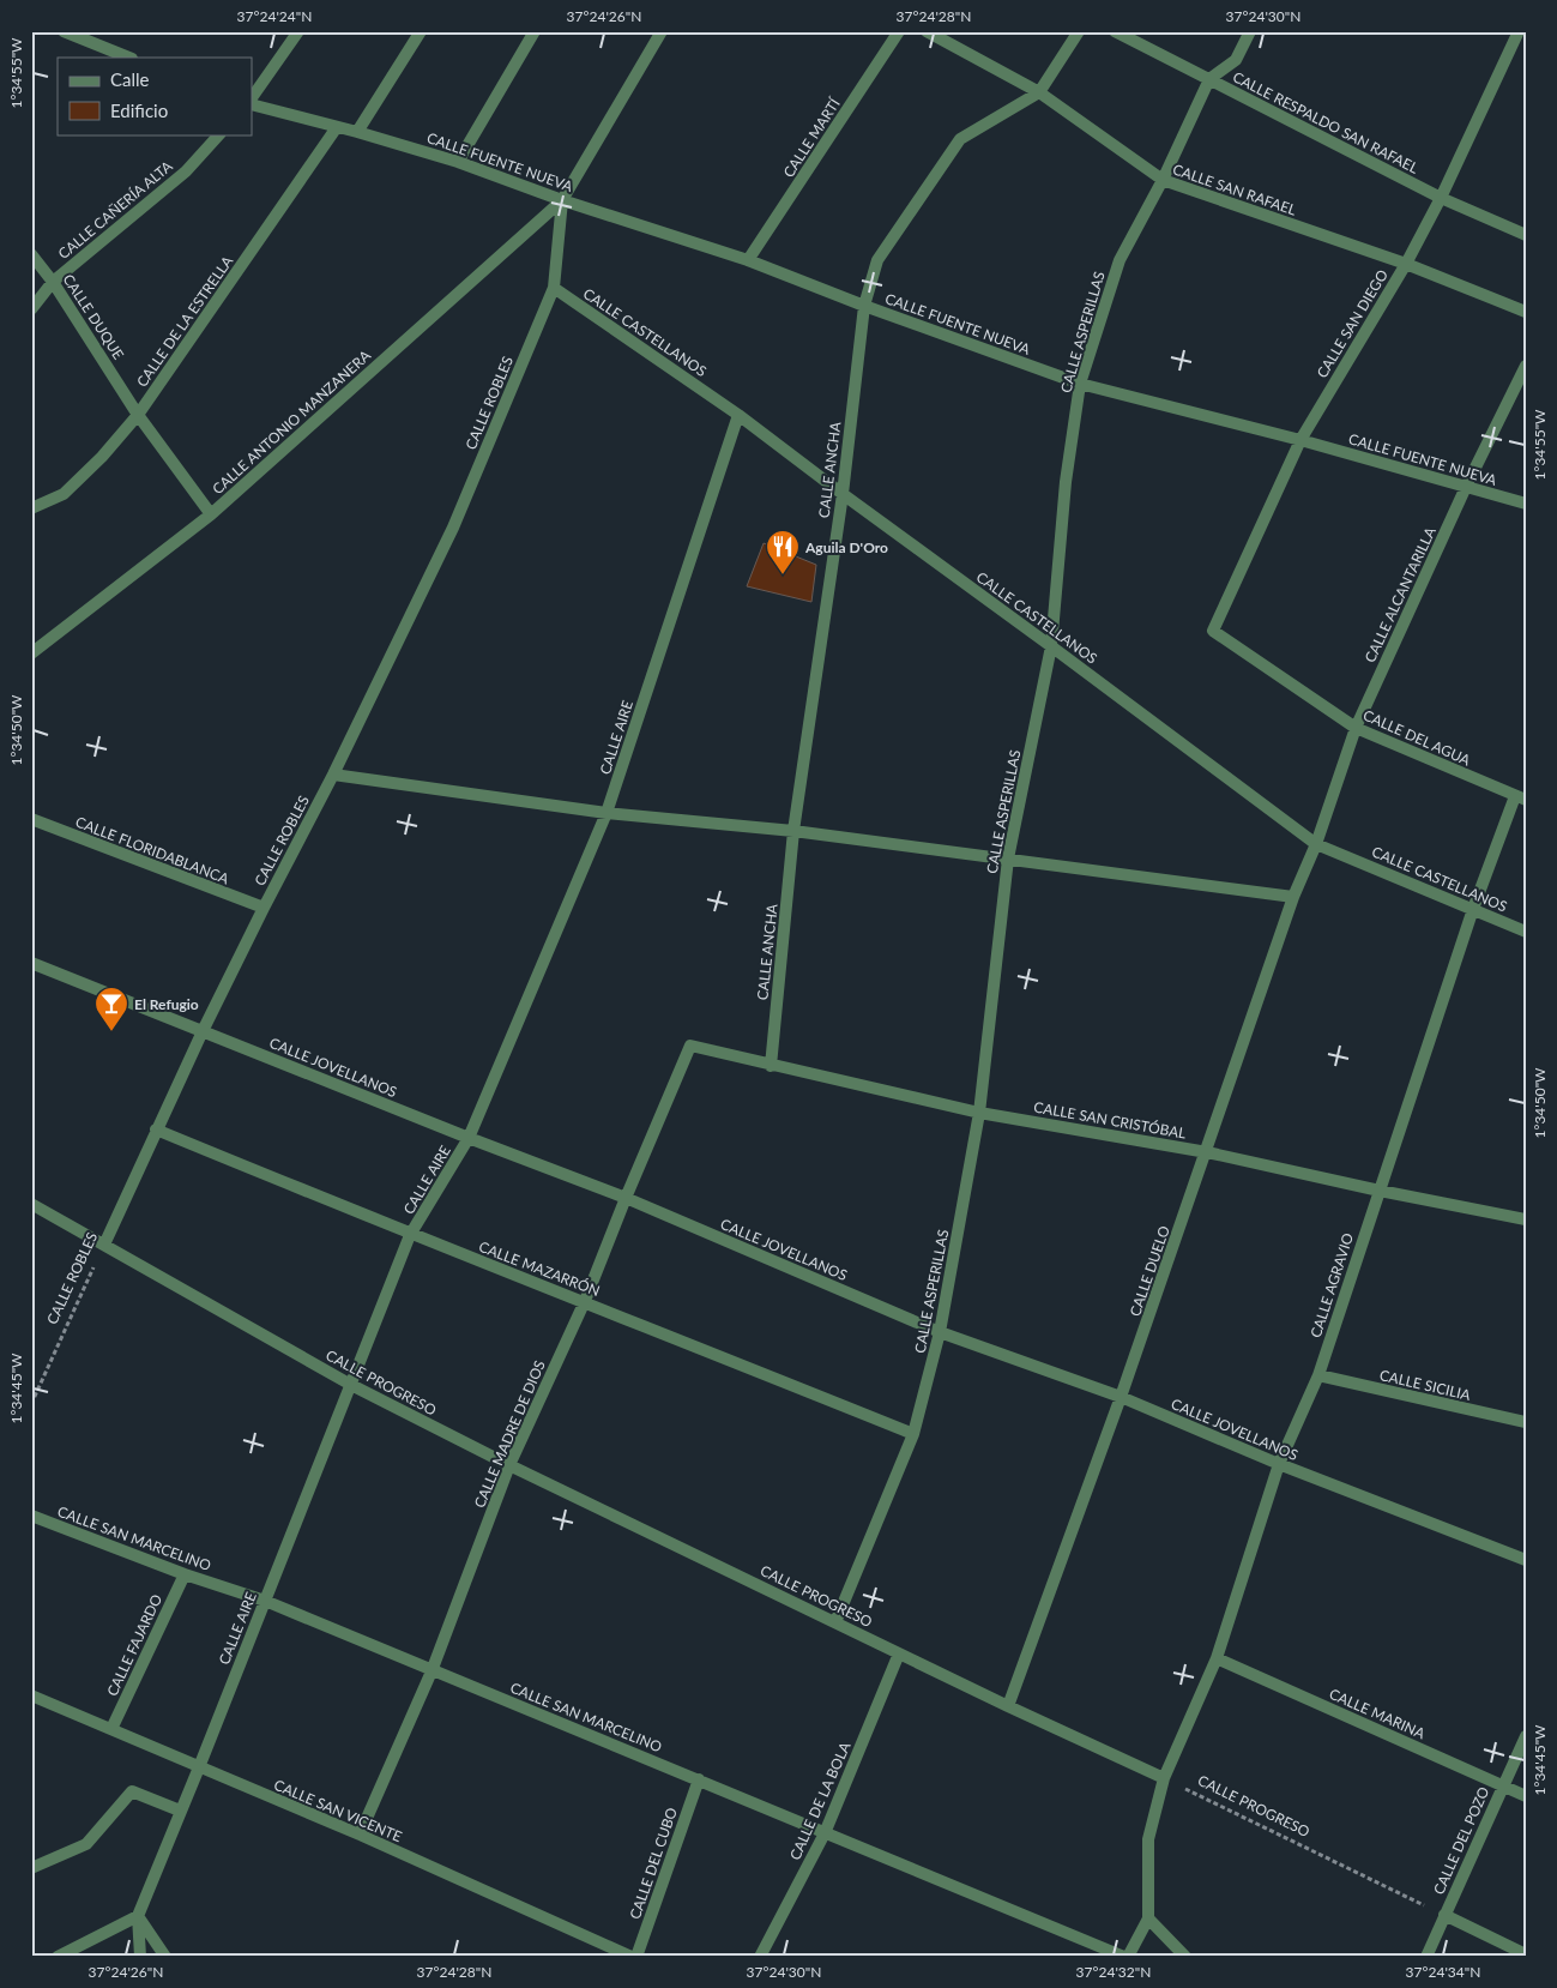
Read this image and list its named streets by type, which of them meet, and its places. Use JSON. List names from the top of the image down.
{
  "streets": {
    "street": [
      "CALLE RESPALDO SAN RAFAEL",
      "CALLE MARTÍ",
      "CALLE FUENTE NUEVA",
      "CALLE SAN RAFAEL",
      "CALLE CAÑERÍA ALTA",
      "CALLE DUQUE",
      "CALLE DE LA ESTRELLA",
      "CALLE SAN DIEGO",
      "CALLE CASTELLANOS",
      "CALLE ASPERILLAS",
      "CALLE ROBLES",
      "CALLE ANTONIO MANZANERA",
      "CALLE ANCHA",
      "CALLE ALCANTARILLA",
      "CALLE AIRE",
      "CALLE DEL AGUA",
      "CALLE FLORIDABLANCA",
      "CALLE JOVELLANOS",
      "CALLE SAN CRISTÓBAL",
      "CALLE MAZARRÓN",
      "CALLE DUELO",
      "CALLE AGRAVIO",
      "CALLE PROGRESO",
      "CALLE SICILIA",
      "CALLE MADRE DE DIOS",
      "CALLE SAN MARCELINO",
      "CALLE FAJARDO",
      "CALLE MARINA",
      "CALLE DE LA BOLA",
      "CALLE SAN VICENTE",
      "CALLE DEL POZO",
      "CALLE DEL CUBO"
    ]
  },
  "crossings": [
    ["CALLE RESPALDO SAN RAFAEL", "CALLE SAN DIEGO"],
    ["CALLE RESPALDO SAN RAFAEL", "CALLE ASPERILLAS"],
    ["CALLE MARTÍ", "CALLE FUENTE NUEVA"],
    ["CALLE FUENTE NUEVA", "CALLE DE LA ESTRELLA"],
    ["CALLE FUENTE NUEVA", "CALLE SAN DIEGO"],
    ["CALLE FUENTE NUEVA", "CALLE ASPERILLAS"],
    ["CALLE FUENTE NUEVA", "CALLE ROBLES"],
    ["CALLE FUENTE NUEVA", "CALLE ANTONIO MANZANERA"],
    ["CALLE FUENTE NUEVA", "CALLE ANCHA"],
    ["CALLE FUENTE NUEVA", "CALLE ALCANTARILLA"],
    ["CALLE SAN RAFAEL", "CALLE SAN DIEGO"],
    ["CALLE SAN RAFAEL", "CALLE ASPERILLAS"],
    ["CALLE SAN RAFAEL", "CALLE ANCHA"],
    ["CALLE CAÑERÍA ALTA", "CALLE DUQUE"],
    ["CALLE DUQUE", "CALLE DE LA ESTRELLA"],
    ["CALLE DUQUE", "CALLE ANTONIO MANZANERA"],
    ["CALLE SAN DIEGO", "CALLE DEL AGUA"],
    ["CALLE CASTELLANOS", "CALLE ASPERILLAS"],
    ["CALLE CASTELLANOS", "CALLE ROBLES"],
    ["CALLE CASTELLANOS", "CALLE ANCHA"],
    ["CALLE CASTELLANOS", "CALLE ALCANTARILLA"],
    ["CALLE CASTELLANOS", "CALLE AIRE"],
    ["CALLE CASTELLANOS", "CALLE DUELO"],
    ["CALLE CASTELLANOS", "CALLE AGRAVIO"],
    ["CALLE ASPERILLAS", "CALLE JOVELLANOS"],
    ["CALLE ASPERILLAS", "CALLE SAN CRISTÓBAL"],
    ["CALLE ASPERILLAS", "CALLE MAZARRÓN"],
    ["CALLE ASPERILLAS", "CALLE PROGRESO"],
    ["CALLE ROBLES", "CALLE ANTONIO MANZANERA"],
    ["CALLE ROBLES", "CALLE FLORIDABLANCA"],
    ["CALLE ROBLES", "CALLE JOVELLANOS"],
    ["CALLE ROBLES", "CALLE MAZARRÓN"],
    ["CALLE ROBLES", "CALLE PROGRESO"],
    ["CALLE ANCHA", "CALLE SAN CRISTÓBAL"],
    ["CALLE ALCANTARILLA", "CALLE DEL AGUA"],
    ["CALLE ALCANTARILLA", "CALLE DUELO"],
    ["CALLE AIRE", "CALLE JOVELLANOS"],
    ["CALLE AIRE", "CALLE MAZARRÓN"],
    ["CALLE AIRE", "CALLE PROGRESO"],
    ["CALLE AIRE", "CALLE SAN MARCELINO"],
    ["CALLE AIRE", "CALLE SAN VICENTE"],
    ["CALLE DEL AGUA", "CALLE AGRAVIO"],
    ["CALLE JOVELLANOS", "CALLE DUELO"],
    ["CALLE JOVELLANOS", "CALLE AGRAVIO"],
    ["CALLE JOVELLANOS", "CALLE MADRE DE DIOS"],
    ["CALLE SAN CRISTÓBAL", "CALLE DUELO"],
    ["CALLE SAN CRISTÓBAL", "CALLE AGRAVIO"],
    ["CALLE SAN CRISTÓBAL", "CALLE MADRE DE DIOS"],
    ["CALLE MAZARRÓN", "CALLE MADRE DE DIOS"],
    ["CALLE DUELO", "CALLE PROGRESO"],
    ["CALLE AGRAVIO", "CALLE PROGRESO"],
    ["CALLE AGRAVIO", "CALLE SICILIA"],
    ["CALLE AGRAVIO", "CALLE MARINA"],
    ["CALLE PROGRESO", "CALLE MADRE DE DIOS"],
    ["CALLE PROGRESO", "CALLE DE LA BOLA"],
    ["CALLE PROGRESO", "CALLE DEL POZO"],
    ["CALLE MADRE DE DIOS", "CALLE SAN MARCELINO"],
    ["CALLE MADRE DE DIOS", "CALLE SAN VICENTE"],
    ["CALLE SAN MARCELINO", "CALLE FAJARDO"],
    ["CALLE SAN MARCELINO", "CALLE DE LA BOLA"],
    ["CALLE SAN MARCELINO", "CALLE DEL CUBO"],
    ["CALLE FAJARDO", "CALLE SAN VICENTE"],
    ["CALLE MARINA", "CALLE DEL POZO"]
  ],
  "places": {
    "restaurant": ["Aguila D'Oro"],
    "bar": ["El Refugio"]
  },
  "legend": ["Calle", "Edificio"],
  "coordinates": [
    "37°24'24\"N",
    "37°24'26\"N",
    "37°24'28\"N",
    "37°24'30\"N",
    "1°34'55\"W",
    "1°34'50\"W",
    "1°34'45\"W",
    "37°24'32\"N",
    "37°24'34\"N"
  ]
}
